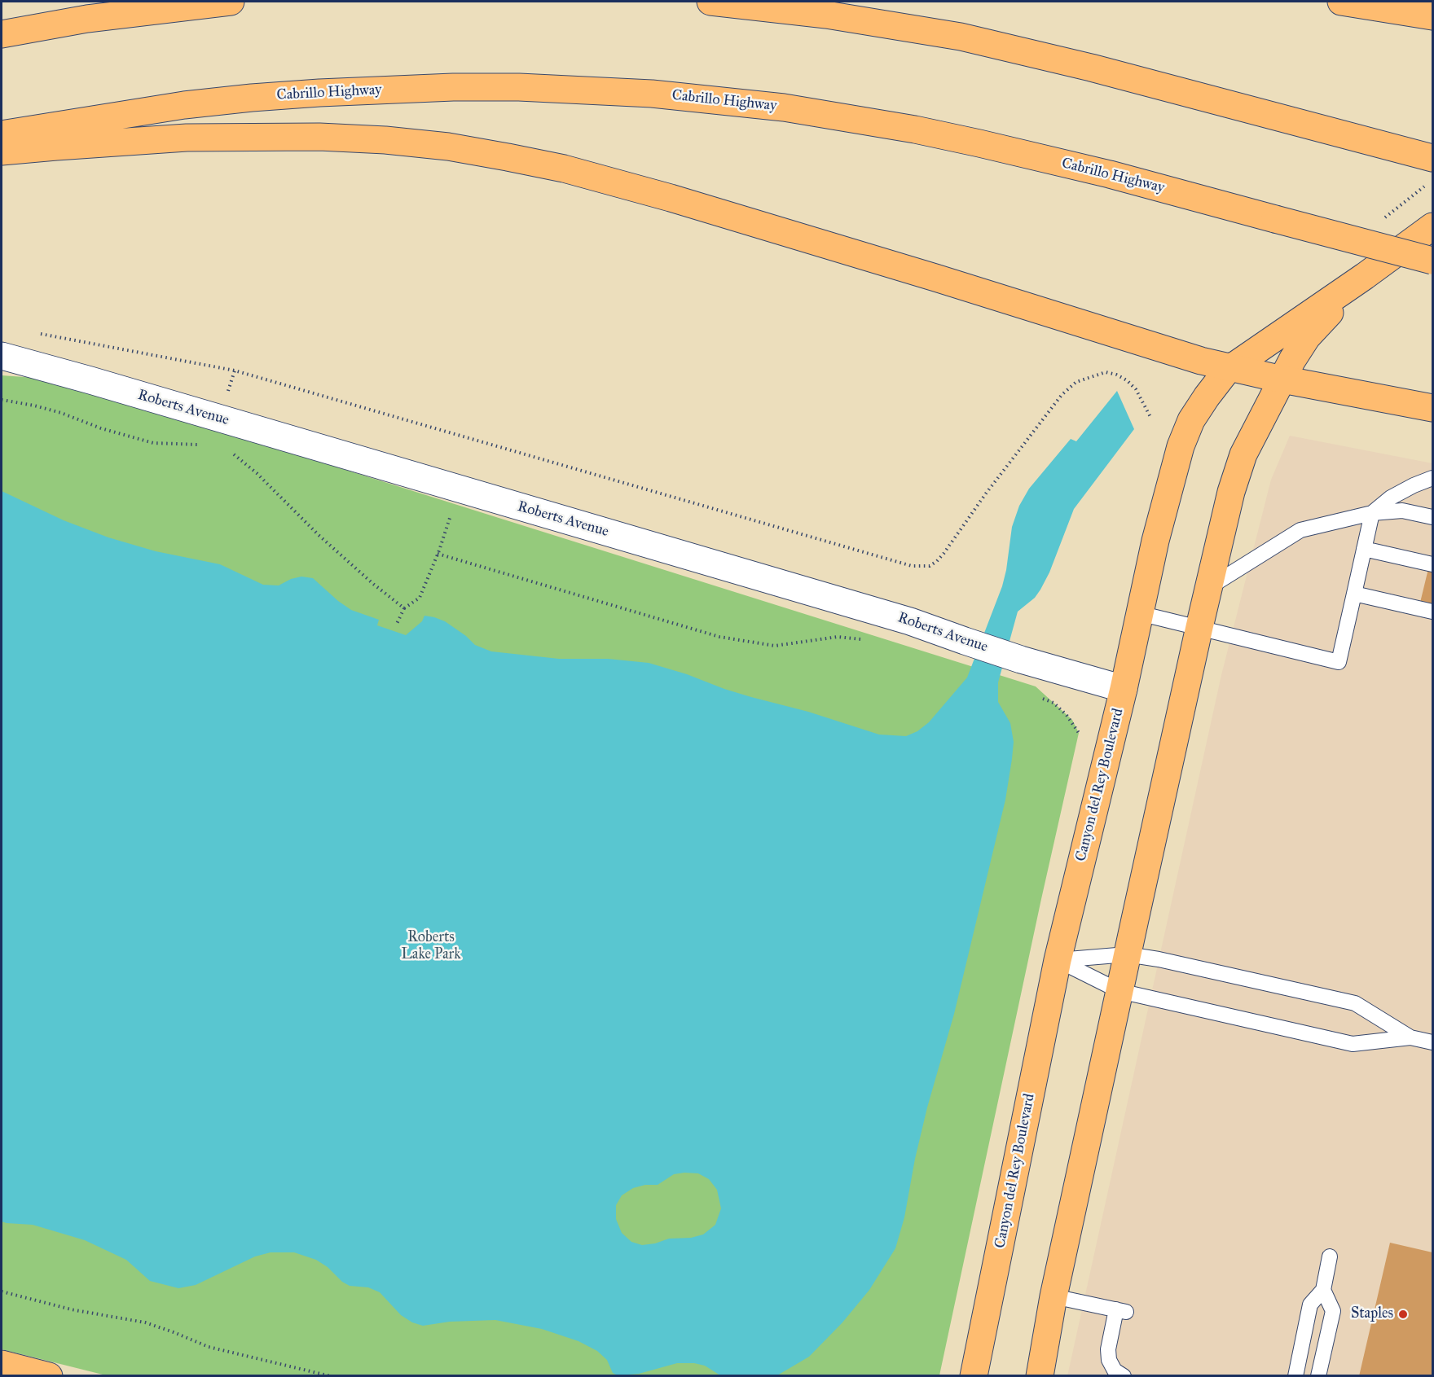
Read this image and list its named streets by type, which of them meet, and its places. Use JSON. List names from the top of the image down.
{
  "streets": {
    "main road": ["Cabrillo Highway", "Canyon del Rey Boulevard"],
    "street": ["Roberts Avenue"]
  },
  "crossings": [
    ["Roberts Avenue", "Canyon del Rey Boulevard"]
  ],
  "parks": ["Roberts Lake Park"],
  "places": ["Staples"]
}
